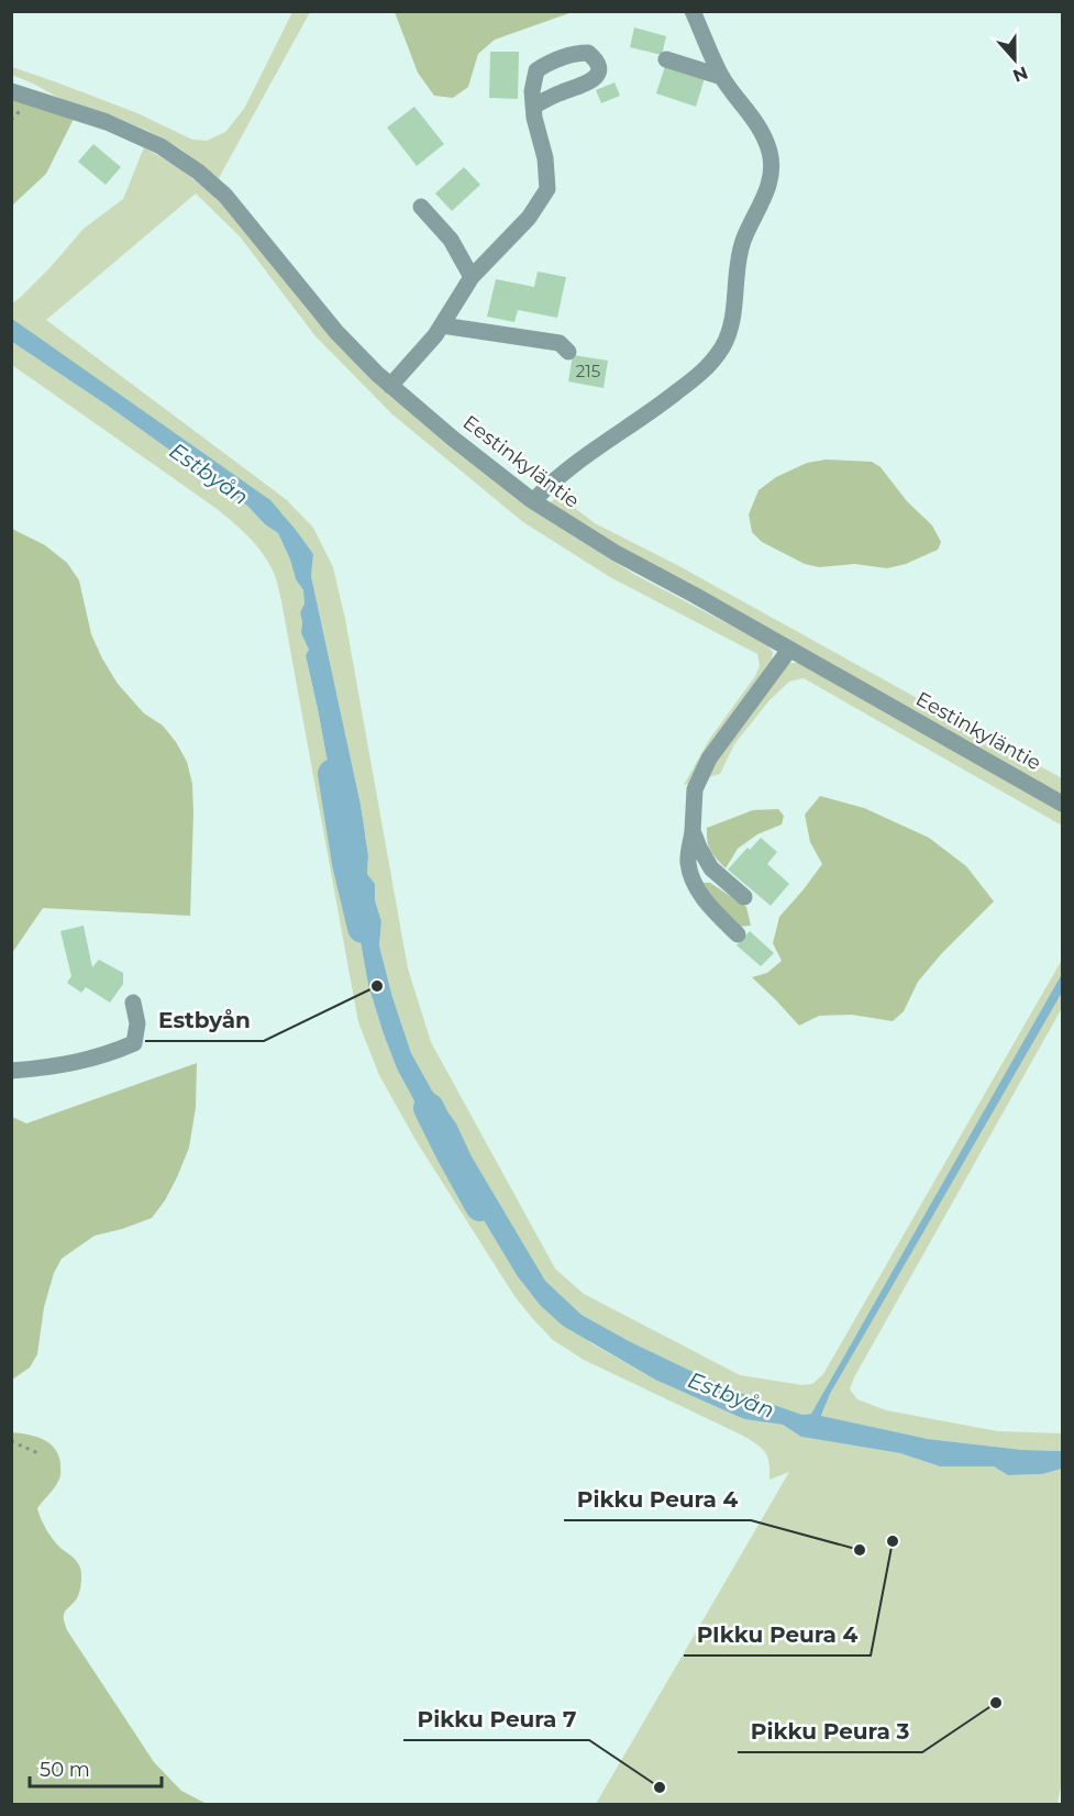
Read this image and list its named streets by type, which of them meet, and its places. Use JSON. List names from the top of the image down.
{
  "streets": {
    "street": ["Eestinkyläntie"]
  },
  "water": ["Estbyån"],
  "places": [
    "Estbyån",
    "PIkku Peura 4",
    "Pikku Peura 4",
    "Pikku Peura 3",
    "Pikku Peura 7"
  ],
  "house_numbers": ["215"],
  "scale_bar": "50 m",
  "north": "bottom"
}
